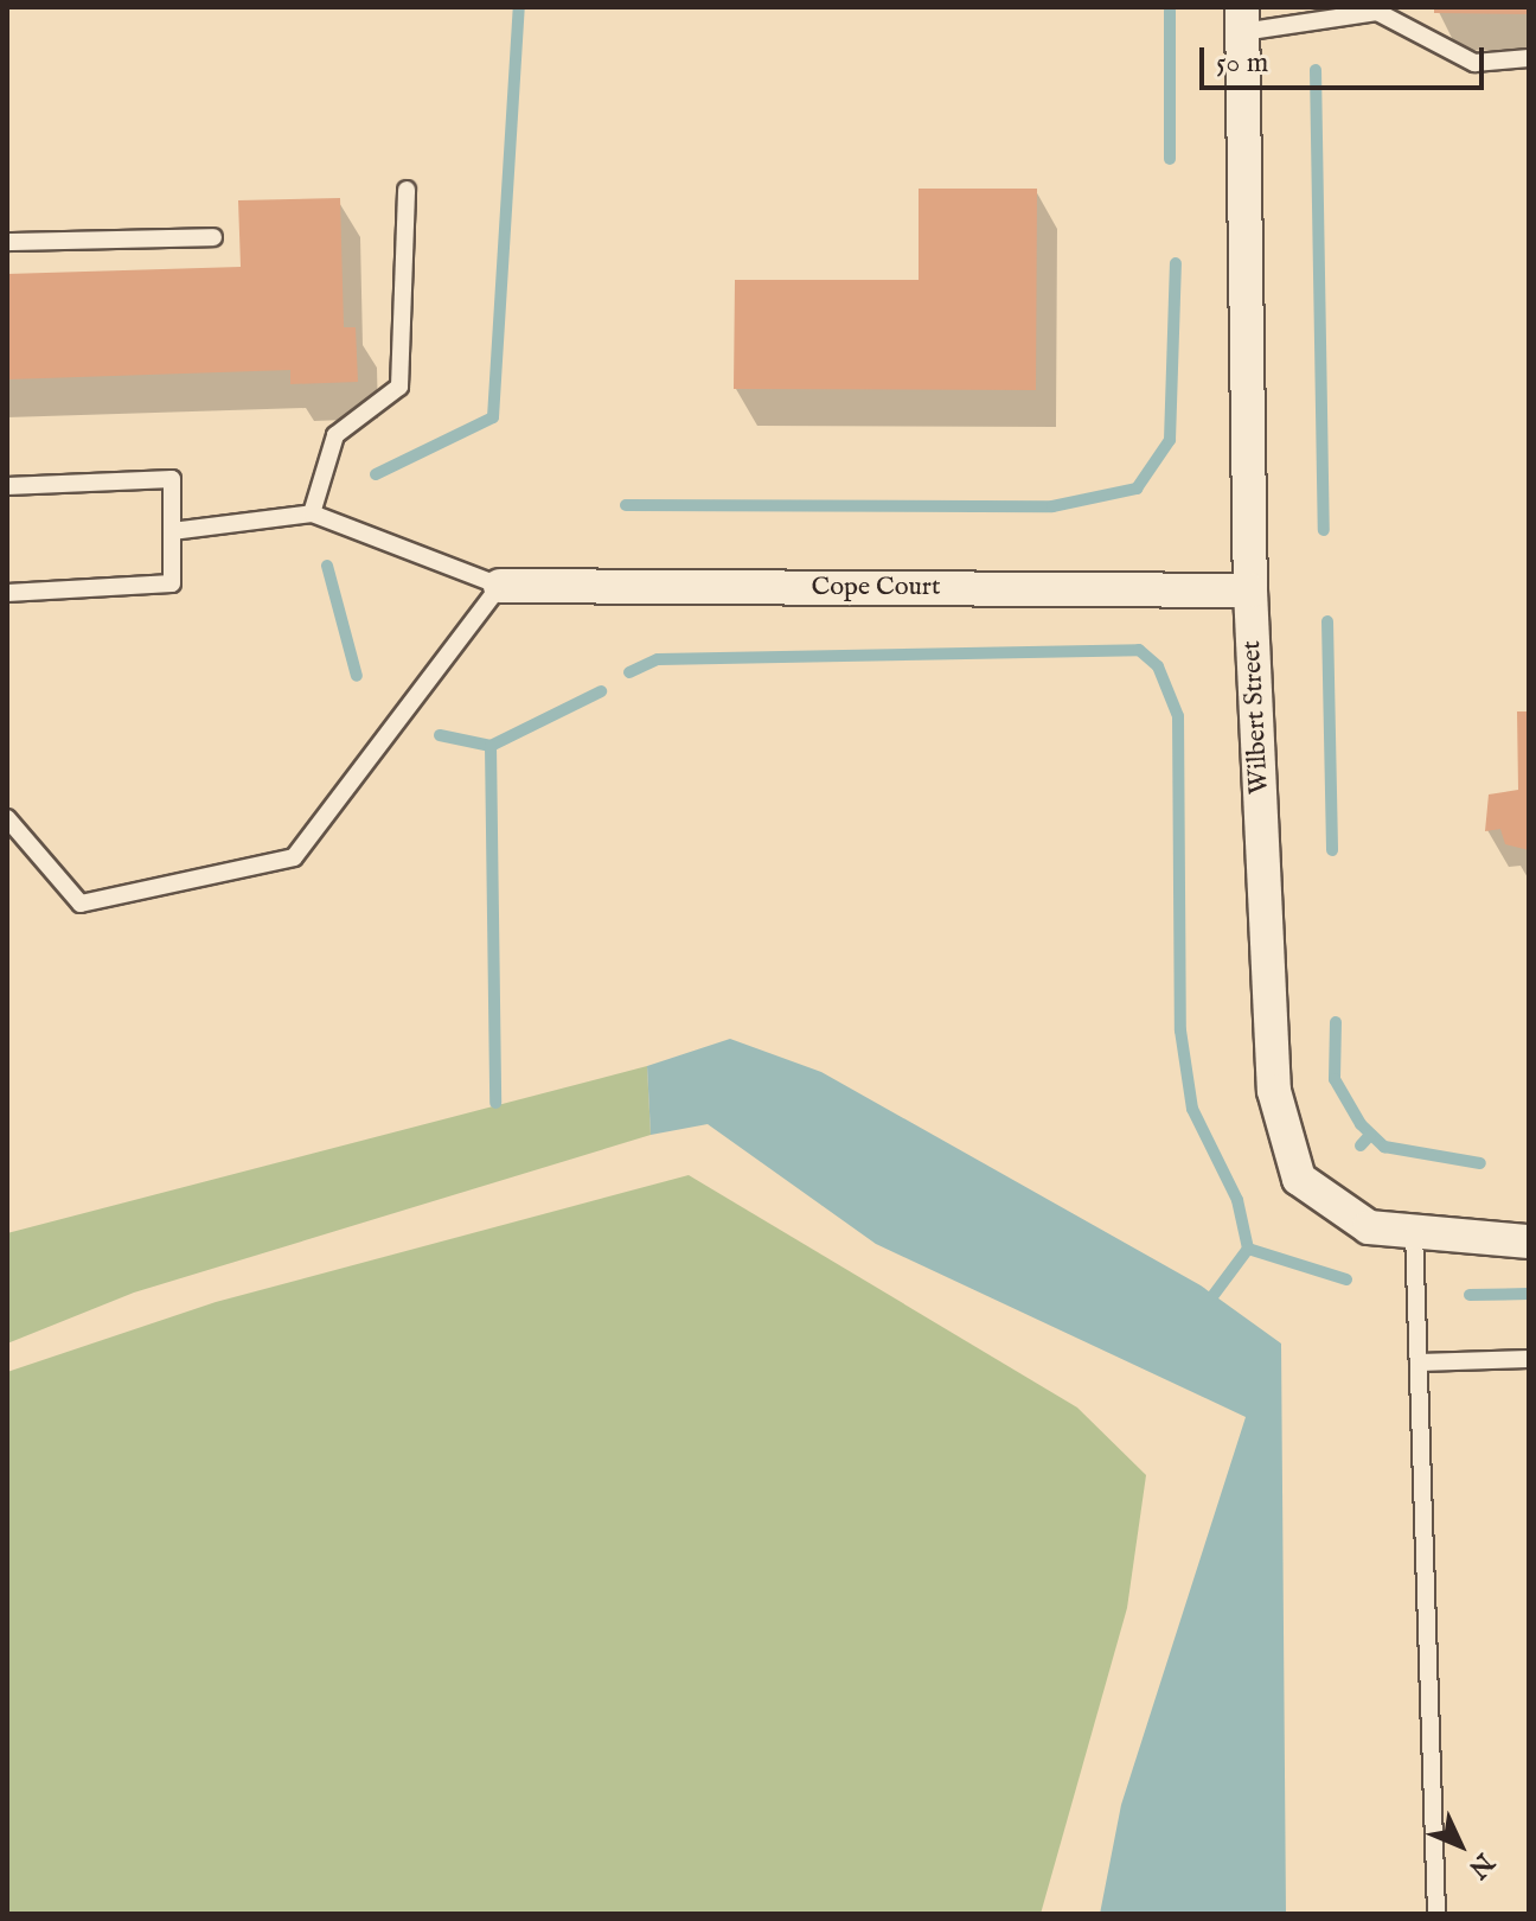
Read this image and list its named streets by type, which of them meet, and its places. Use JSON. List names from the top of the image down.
{
  "streets": {
    "street": ["Cope Court", "Wilbert Street"]
  },
  "crossings": [
    ["Cope Court", "Wilbert Street"]
  ],
  "scale_bar": "50 m",
  "north": "bottom right"
}
